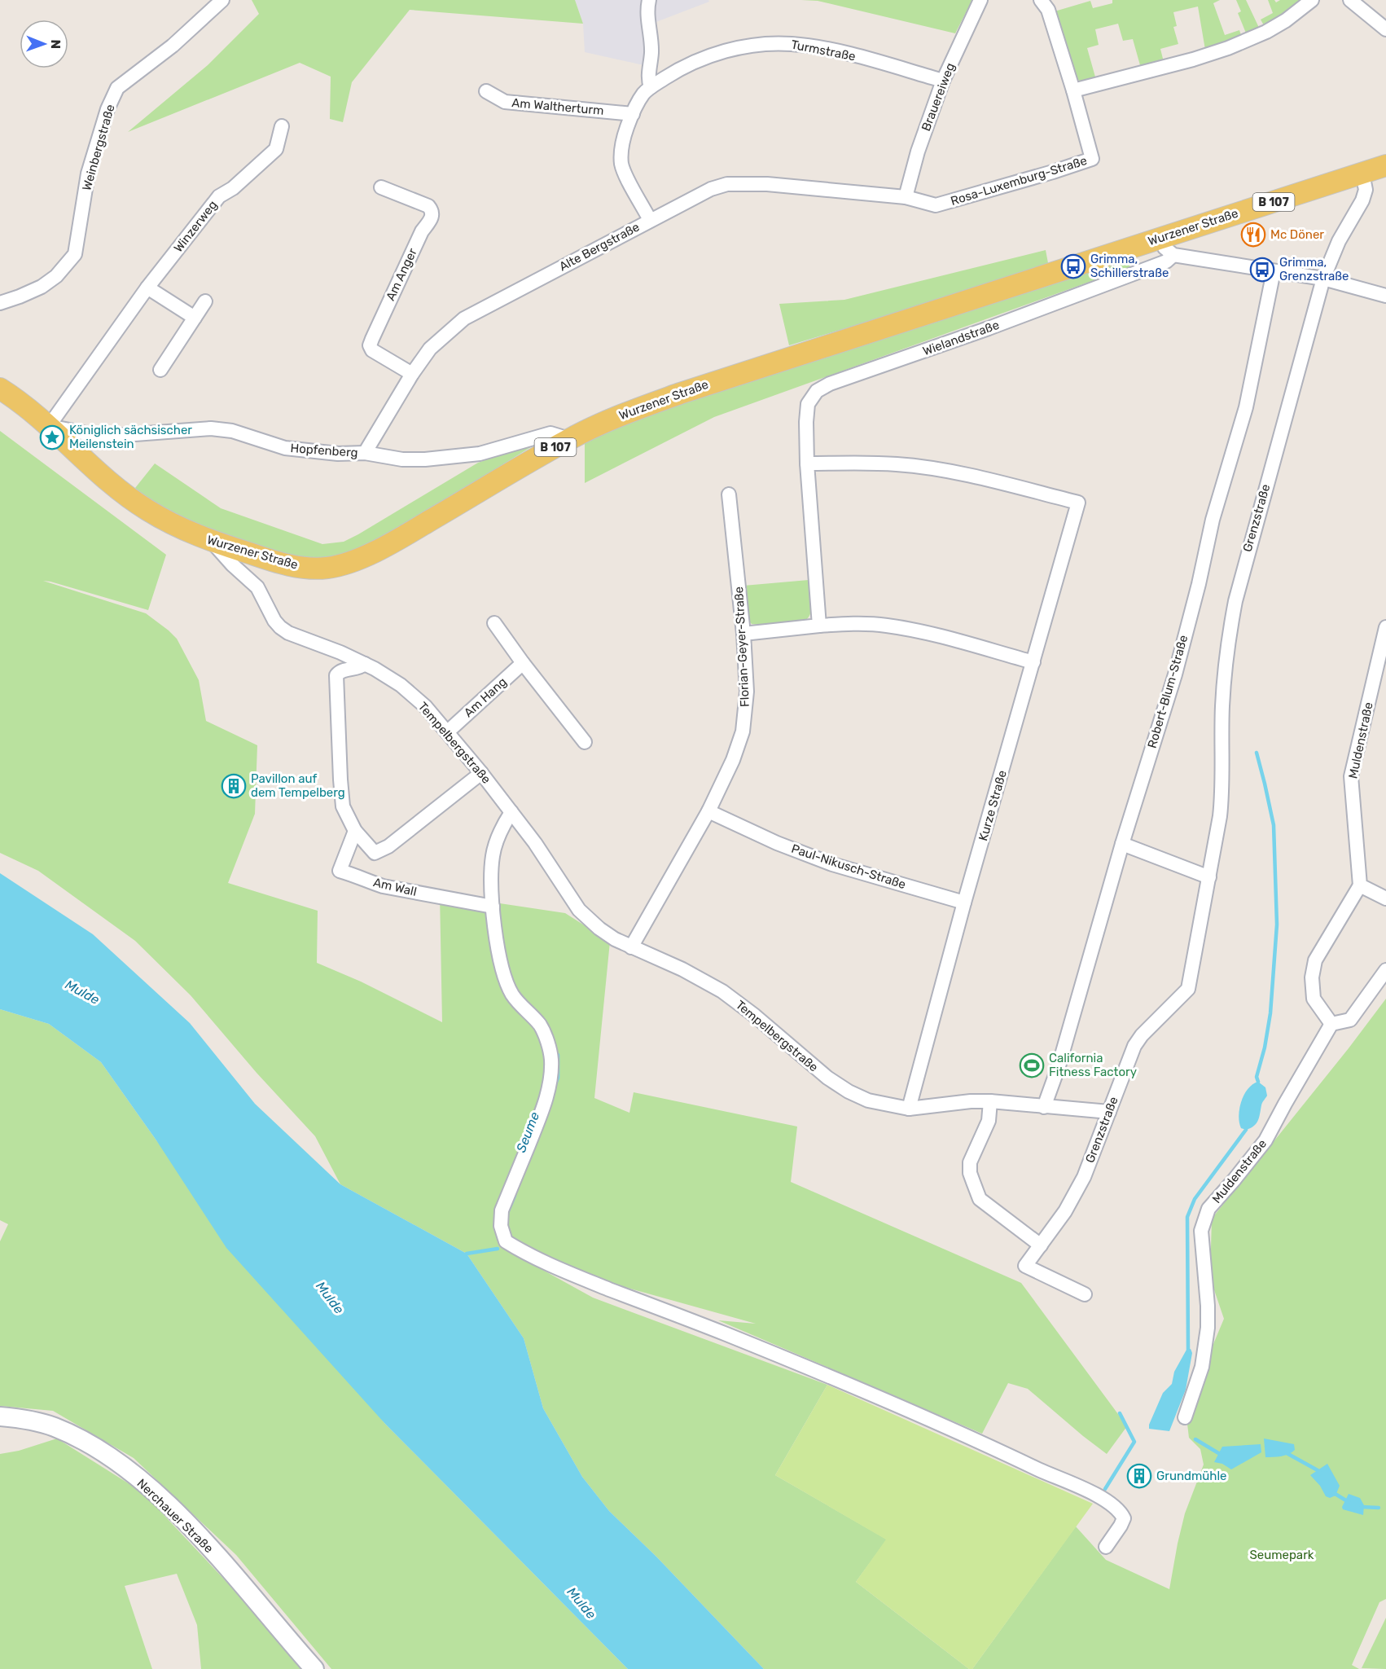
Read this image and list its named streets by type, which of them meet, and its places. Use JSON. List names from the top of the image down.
{
  "streets": {
    "main road": ["B 107", "Wurzener Straße", "Nerchauer Straße"],
    "street": [
      "Turmstraße",
      "Brauereiweg",
      "Am Waltherturm",
      "Weinbergstraße",
      "Rosa-Luxemburg-Straße",
      "Winzerweg",
      "Alte Bergstraße",
      "Am Anger",
      "Wielandstraße",
      "Hopfenberg",
      "Grenzstraße",
      "Florian-Geyer-Straße",
      "Robert-Blum-Straße",
      "Am Hang",
      "Muldenstraße",
      "Tempelbergstraße",
      "Kurze Straße",
      "Paul-Nikusch-Straße",
      "Am Wall"
    ]
  },
  "crossings": [
    ["Turmstraße", "Brauereiweg"],
    ["Turmstraße", "Am Waltherturm"],
    ["Turmstraße", "Alte Bergstraße"],
    ["Brauereiweg", "Rosa-Luxemburg-Straße"],
    ["Brauereiweg", "Alte Bergstraße"],
    ["Rosa-Luxemburg-Straße", "Alte Bergstraße"],
    ["Winzerweg", "Wurzener Straße"],
    ["Winzerweg", "Hopfenberg"],
    ["Wurzener Straße", "Hopfenberg"],
    ["Wurzener Straße", "Grenzstraße"],
    ["Wurzener Straße", "Tempelbergstraße"],
    ["Alte Bergstraße", "Am Anger"],
    ["Alte Bergstraße", "Hopfenberg"],
    ["Wielandstraße", "Kurze Straße"],
    ["Grenzstraße", "Tempelbergstraße"],
    ["Florian-Geyer-Straße", "Tempelbergstraße"],
    ["Florian-Geyer-Straße", "Paul-Nikusch-Straße"],
    ["Robert-Blum-Straße", "Tempelbergstraße"],
    ["Am Hang", "Tempelbergstraße"],
    ["Tempelbergstraße", "Kurze Straße"],
    ["Kurze Straße", "Paul-Nikusch-Straße"]
  ],
  "water": ["Mulde", "Seume"],
  "parks": ["Seumepark"],
  "places": {
    "restaurant": ["Mc Döner"],
    "bus stop": ["Grimma, Schillerstraße", "Grimma, Grenzstraße"],
    "place": ["Königlich sächsischer Meilenstein"],
    "building": ["Pavillon auf dem Tempelberg", "Grundmühle"],
    "sports": ["California Fitness Factory"]
  },
  "north": "right"
}
